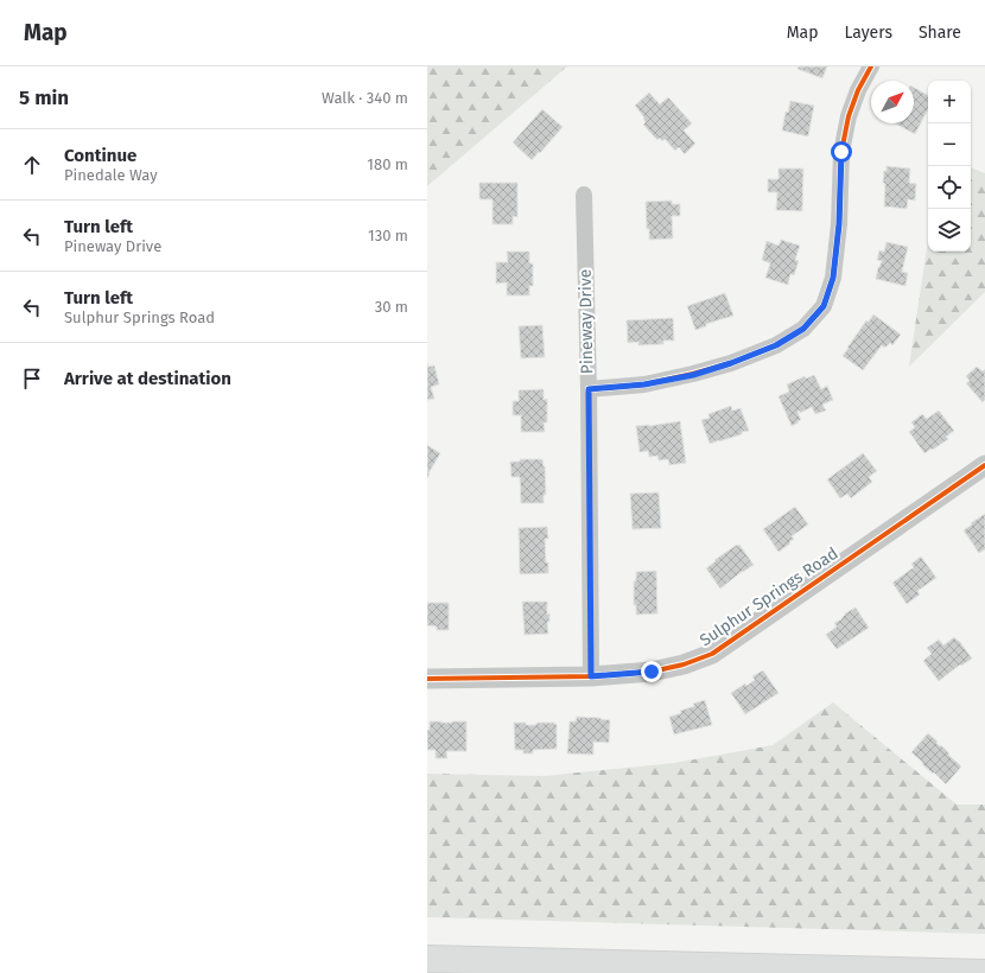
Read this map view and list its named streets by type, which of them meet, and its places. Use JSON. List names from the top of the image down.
{
  "streets": {
    "street": ["Pineway Drive", "Sulphur Springs Road"]
  },
  "crossings": [
    ["Pineway Drive", "Sulphur Springs Road"]
  ],
  "north": "top right",
  "page": {
    "header": "Map",
    "nav": ["Map", "Layers", "Share"],
    "heading": ["5 min", "Walk · 340 m"],
    "map_buttons": ["+", "−"],
    "list": [
      ["Continue", "Pinedale Way", "180 m"],
      ["Turn left", "Pineway Drive", "130 m"],
      ["Turn left", "Sulphur Springs Road", "30 m"],
      "Arrive at destination"
    ]
  }
}
